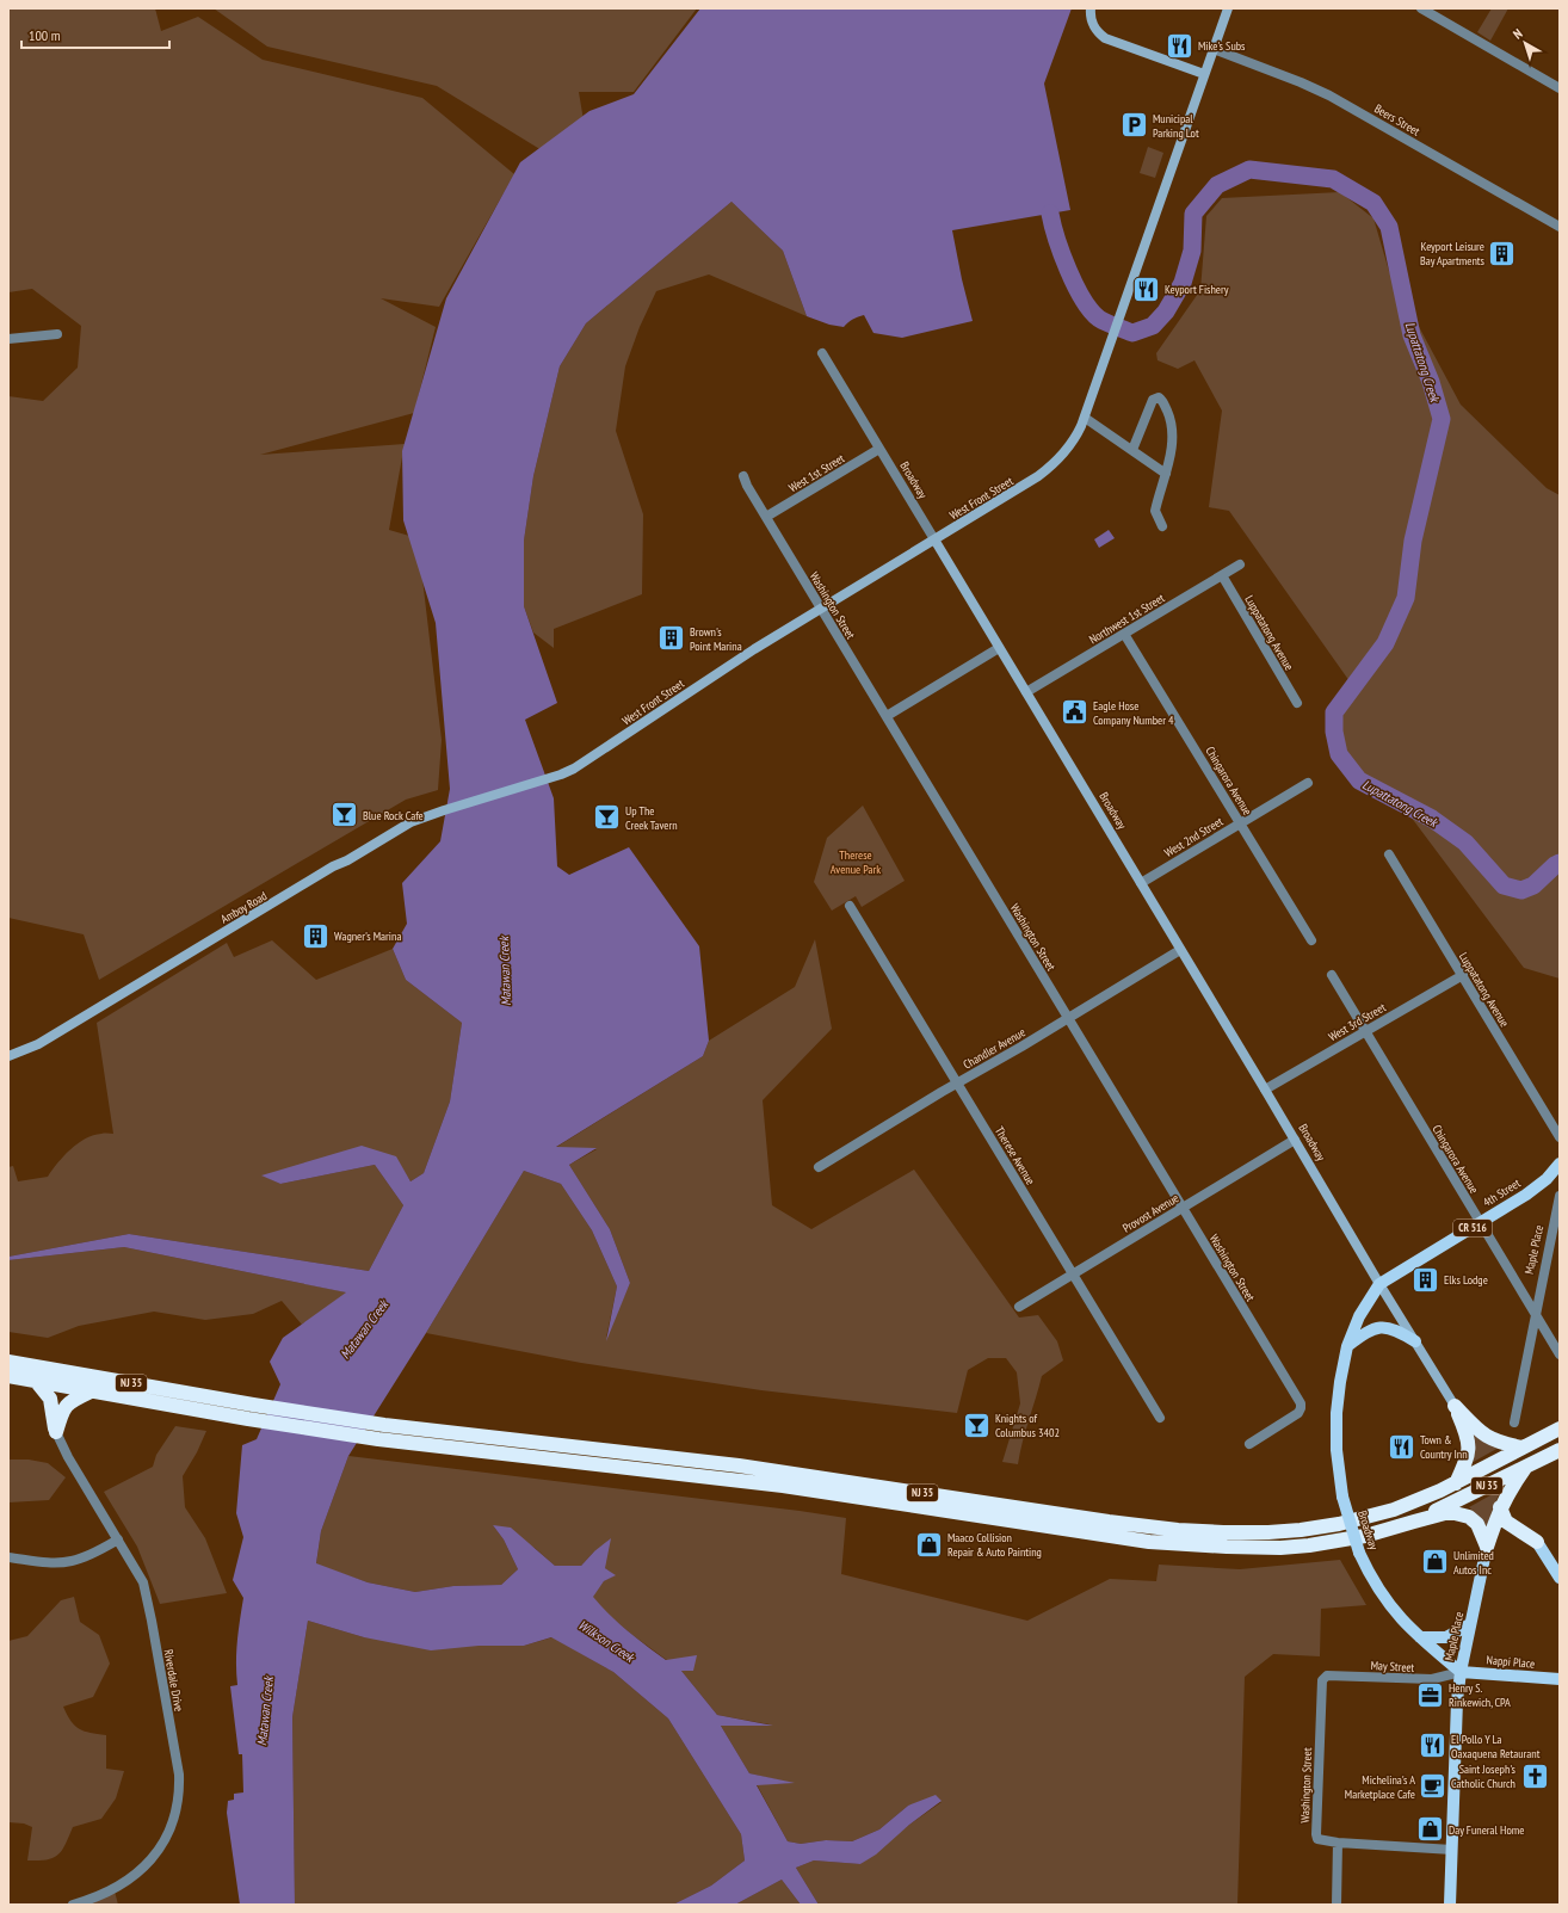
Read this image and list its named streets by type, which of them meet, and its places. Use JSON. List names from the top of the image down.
{
  "streets": {
    "highway": ["NJ 35"],
    "main road": [
      "Broadway",
      "West Front Street",
      "Amboy Road",
      "4th Street",
      "CR 516",
      "Maple Place",
      "Nappi Place"
    ],
    "street": [
      "Beers Street",
      "West 1st Street",
      "Washington Street",
      "Northwest 1st Street",
      "Luppatatong Avenue",
      "Chingarora Avenue",
      "West 2nd Street",
      "West 3rd Street",
      "Chandler Avenue",
      "Therese Avenue",
      "Provost Avenue",
      "May Street",
      "Riverdale Drive"
    ]
  },
  "crossings": [
    ["Beers Street", "West Front Street"],
    ["West 1st Street", "Broadway"],
    ["West 1st Street", "Washington Street"],
    ["Broadway", "West Front Street"],
    ["Broadway", "Northwest 1st Street"],
    ["Broadway", "West 2nd Street"],
    ["Broadway", "West 3rd Street"],
    ["Broadway", "Chandler Avenue"],
    ["Broadway", "4th Street"],
    ["Broadway", "Provost Avenue"],
    ["Broadway", "Maple Place"],
    ["Broadway", "Nappi Place"],
    ["Broadway", "May Street"],
    ["West Front Street", "Washington Street"],
    ["West Front Street", "Amboy Road"],
    ["Washington Street", "Chandler Avenue"],
    ["Washington Street", "Provost Avenue"],
    ["Washington Street", "May Street"],
    ["Northwest 1st Street", "Luppatatong Avenue"],
    ["Northwest 1st Street", "Chingarora Avenue"],
    ["Luppatatong Avenue", "West 3rd Street"],
    ["Chingarora Avenue", "West 2nd Street"],
    ["Chingarora Avenue", "West 3rd Street"],
    ["Chingarora Avenue", "4th Street"],
    ["Chingarora Avenue", "Maple Place"],
    ["Chandler Avenue", "Therese Avenue"],
    ["Therese Avenue", "Provost Avenue"],
    ["Maple Place", "Nappi Place"],
    ["Maple Place", "May Street"],
    ["Nappi Place", "May Street"]
  ],
  "water": ["Lupattatong Creek", "Matawan Creek", "Wilkson Creek"],
  "parks": ["Therese Avenue Park"],
  "places": {
    "restaurant": [
      "Mike's Subs",
      "Keyport Fishery",
      "Town & Country Inn",
      "El Pollo Y La Oaxaquena Retaurant"
    ],
    "parking": ["Municipal Parking Lot"],
    "building": [
      "Keyport Leisure Bay Apartments",
      "Brown's Point Marina",
      "Wagner's Marina",
      "Elks Lodge"
    ],
    "public building": ["Eagle Hose Company Number 4"],
    "bar": ["Blue Rock Cafe", "Up The Creek Tavern", "Knights of Columbus 3402"],
    "shop": ["Maaco Collision Repair & Auto Painting", "Unlimited Autos Inc", "Day Funeral Home"],
    "office": ["Henry S. Rinkewich, CPA"],
    "church": ["Saint Joseph's Catholic Church"],
    "cafe": ["Michelina's A Marketplace Cafe"]
  },
  "scale_bar": "100 m",
  "north": "top left"
}
